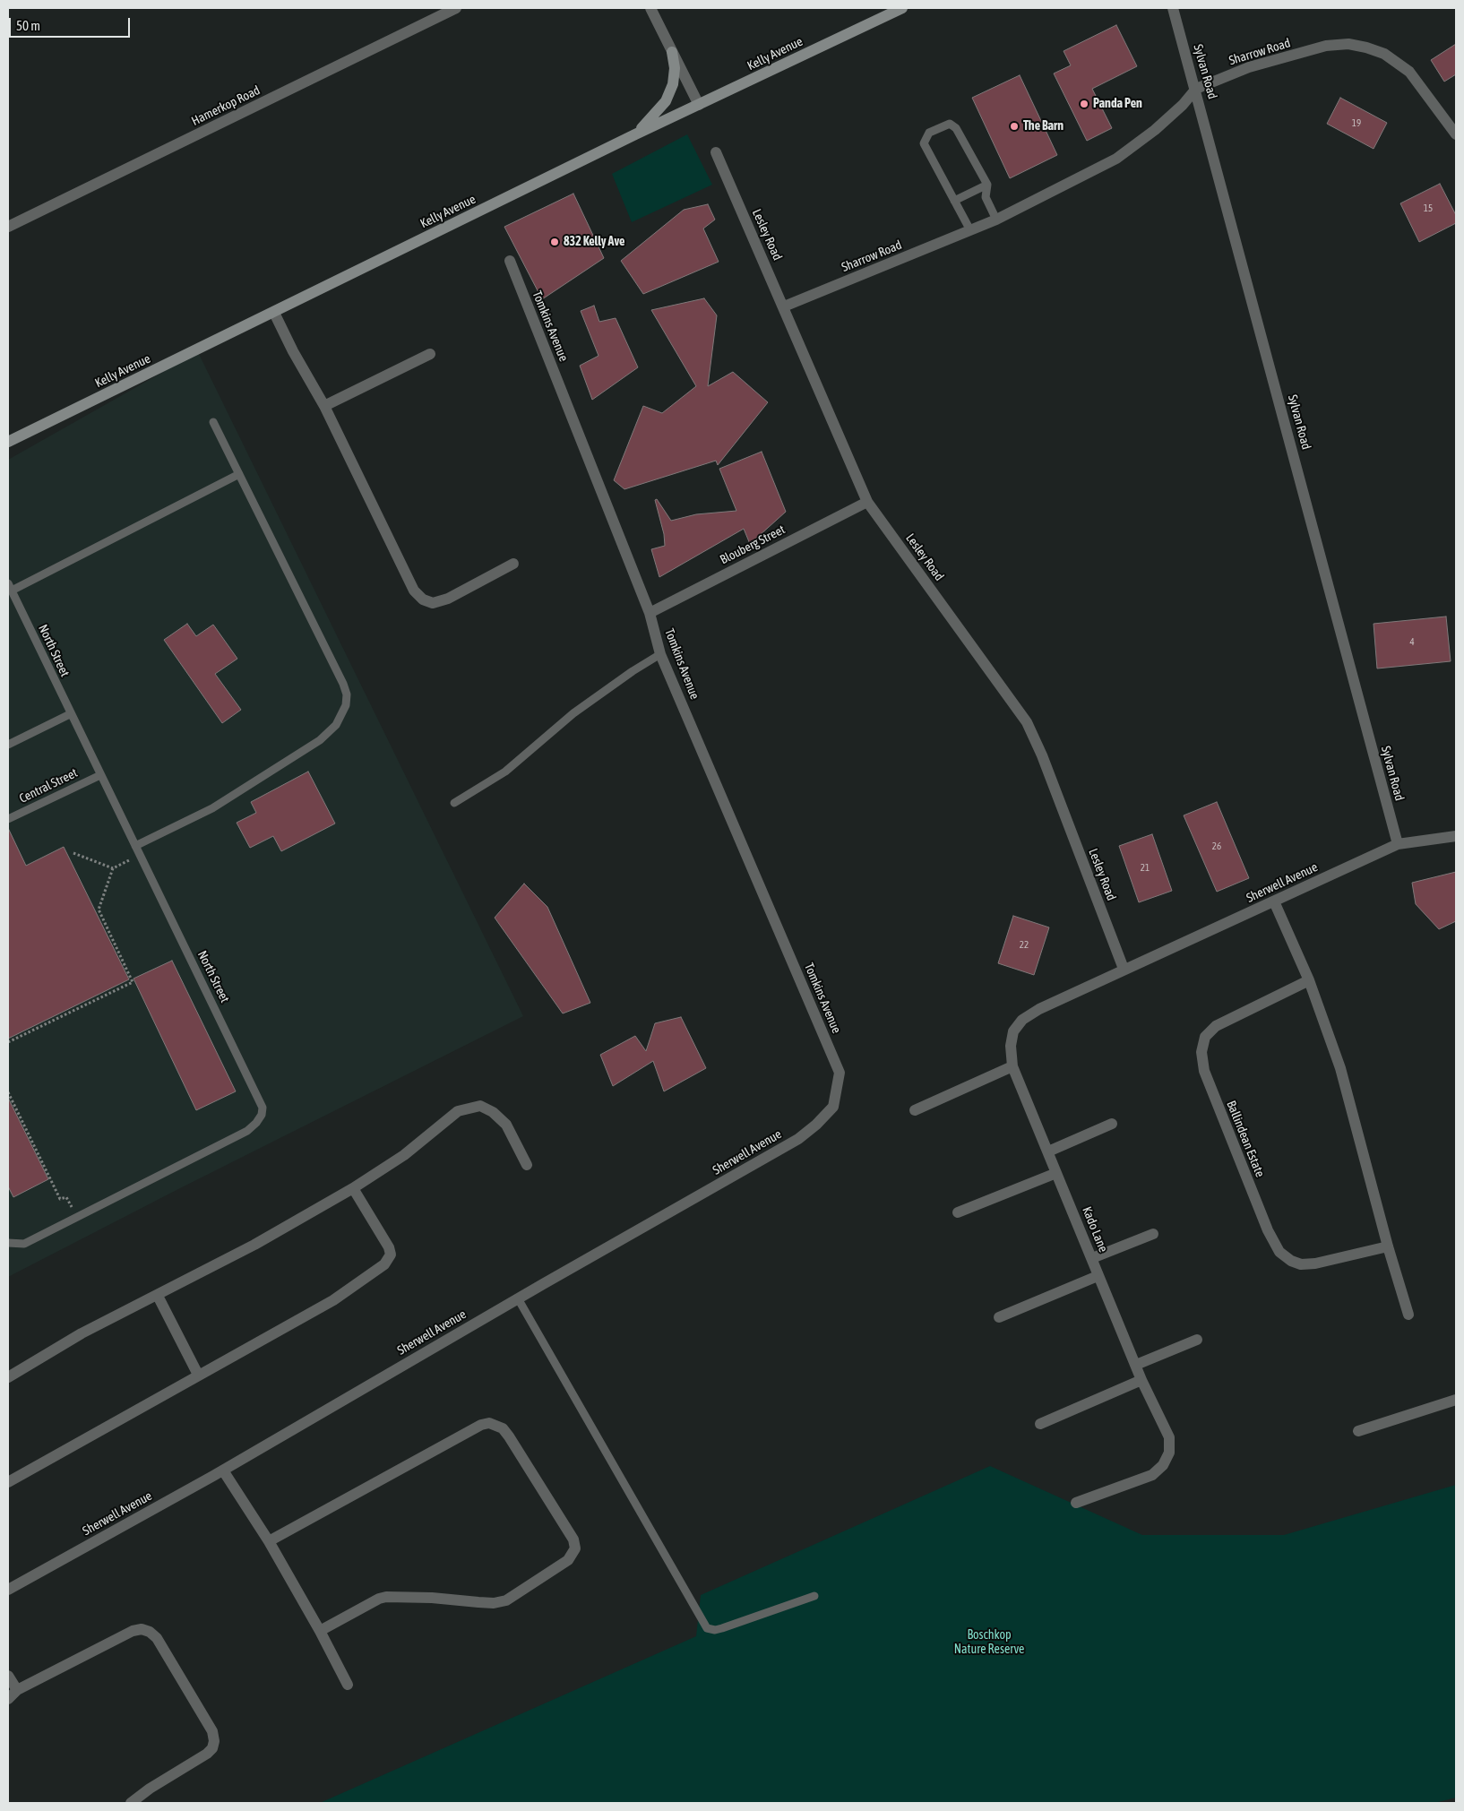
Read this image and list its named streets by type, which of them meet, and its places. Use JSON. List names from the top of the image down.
{
  "streets": {
    "street": [
      "Sharrow Road",
      "Kelly Avenue",
      "Sylvan Road",
      "Hamerkop Road",
      "Lesley Road",
      "Tomkins Avenue",
      "Blouberg Street",
      "Sherwell Avenue",
      "Ballindean Estate",
      "Kado Lane"
    ],
    "lane": ["North Street", "Central Street"]
  },
  "crossings": [
    ["Sharrow Road", "Sylvan Road"],
    ["Sharrow Road", "Lesley Road"],
    ["Sylvan Road", "Sherwell Avenue"],
    ["Lesley Road", "Blouberg Street"],
    ["Lesley Road", "Sherwell Avenue"],
    ["Lesley Road", "Kado Lane"],
    ["Tomkins Avenue", "Blouberg Street"],
    ["Tomkins Avenue", "Sherwell Avenue"],
    ["North Street", "Central Street"],
    ["Sherwell Avenue", "Kado Lane"]
  ],
  "parks": ["Boschkop Nature Reserve"],
  "places": ["Panda Pen", "The Barn", "832 Kelly Ave"],
  "house_numbers": [
    "19",
    "15",
    "4",
    "26",
    "21",
    "22"
  ],
  "scale_bar": "50 m"
}
